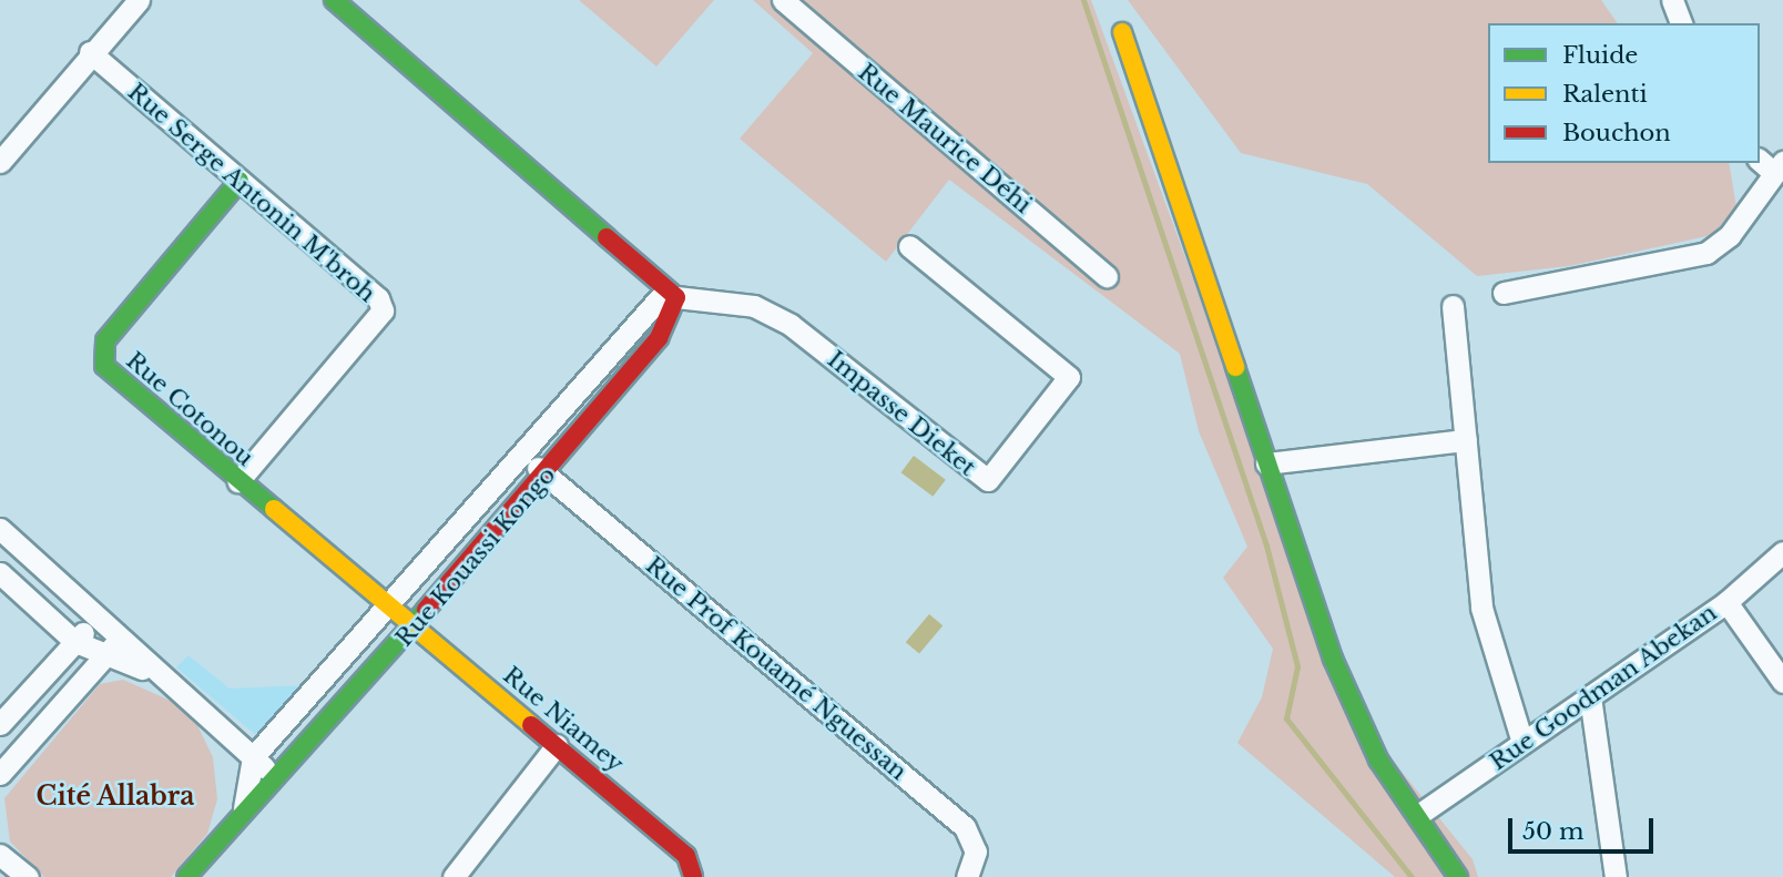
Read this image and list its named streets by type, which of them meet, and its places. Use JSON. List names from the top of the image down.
{
  "streets": {
    "street": [
      "Rue Maurice Déhi",
      "Rue Serge Antonin M'broh",
      "Rue Cotonou",
      "Impasse Dieket",
      "Rue Kouassi Kongo",
      "Rue Prof Kouamé Nguessan",
      "Rue Goodman Abekan",
      "Rue Niamey"
    ]
  },
  "crossings": [
    ["Rue Serge Antonin M'broh", "Rue Cotonou"],
    ["Rue Cotonou", "Rue Kouassi Kongo"],
    ["Rue Cotonou", "Rue Niamey"],
    ["Impasse Dieket", "Rue Kouassi Kongo"],
    ["Rue Kouassi Kongo", "Rue Prof Kouamé Nguessan"],
    ["Rue Kouassi Kongo", "Rue Niamey"]
  ],
  "districts": ["Cité Allabra"],
  "legend": ["Fluide", "Ralenti", "Bouchon"],
  "scale_bar": "50 m"
}
